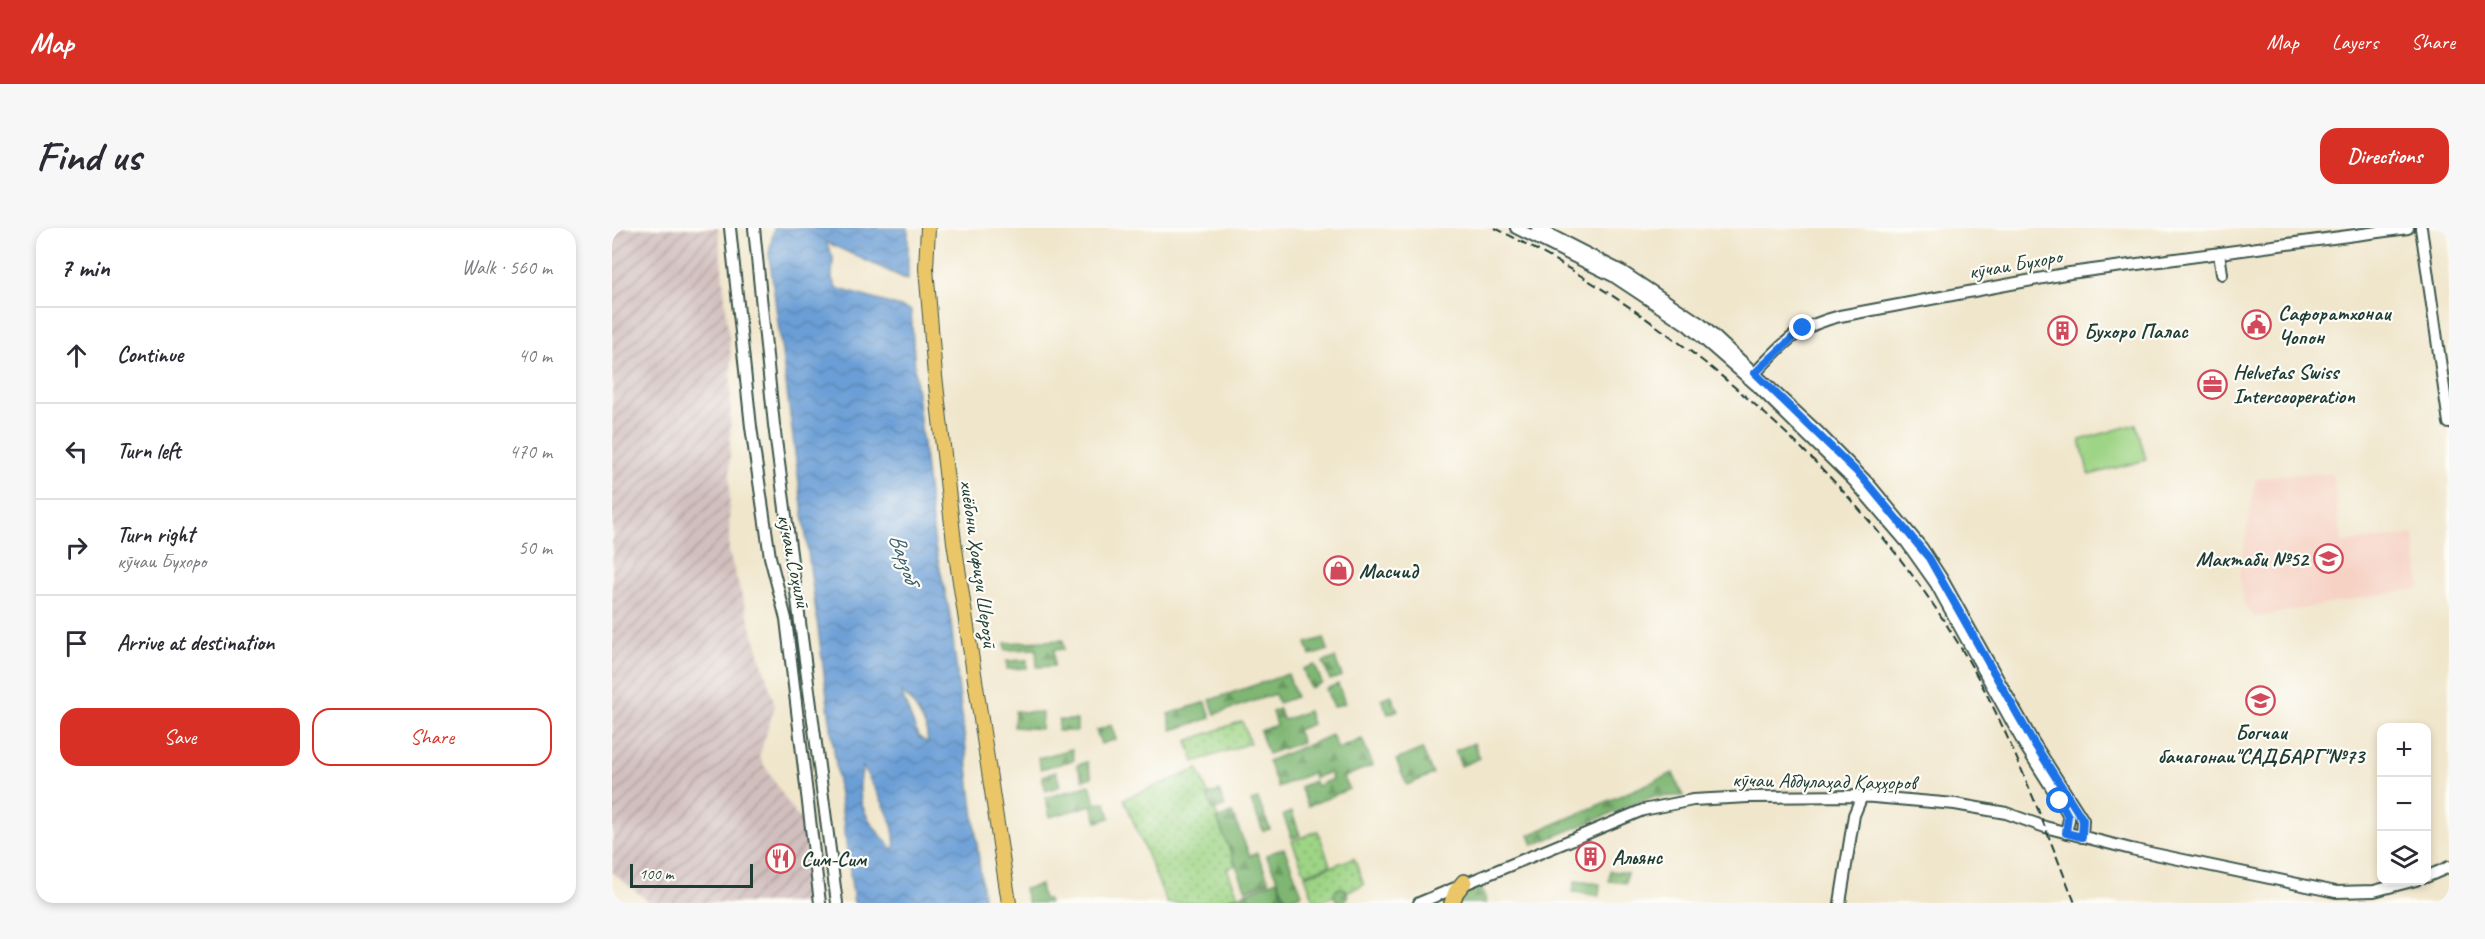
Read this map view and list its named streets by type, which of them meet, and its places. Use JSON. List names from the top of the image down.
{
  "streets": {
    "main road": ["хиёбони Ҳофизи Шерозӣ"],
    "street": ["кӯчаи Бухоро", "кӯчаи Соҳилӣ", "кӯчаи Абдулаҳад Қаҳҳоров"]
  },
  "water": ["Варзоб"],
  "places": {
    "public building": ["Сафоратхонаи Чопон"],
    "building": ["Бухоро Палас", "Альянс"],
    "office": ["Helvetas Swiss Intercooperation"],
    "school or university": ["Мактаби №52", "Богчаи бачагонаи\"САДБАРГ\"№73"],
    "shop": ["Масчид"],
    "restaurant": ["Сим-Сим"]
  },
  "scale_bar": "100 m",
  "page": {
    "header": "Map",
    "nav": ["Map", "Layers", "Share"],
    "buttons": [
      "Directions",
      ["Save", "Share"]
    ],
    "title": "Find us",
    "heading": ["7 min", "Walk · 560 m"],
    "list": [
      ["Continue", "40 m"],
      ["Turn left", "470 m"],
      ["Turn right", "кӯчаи Бухоро", "50 m"],
      "Arrive at destination"
    ],
    "map_buttons": ["+", "−"],
    "scale": "100 m"
  }
}
